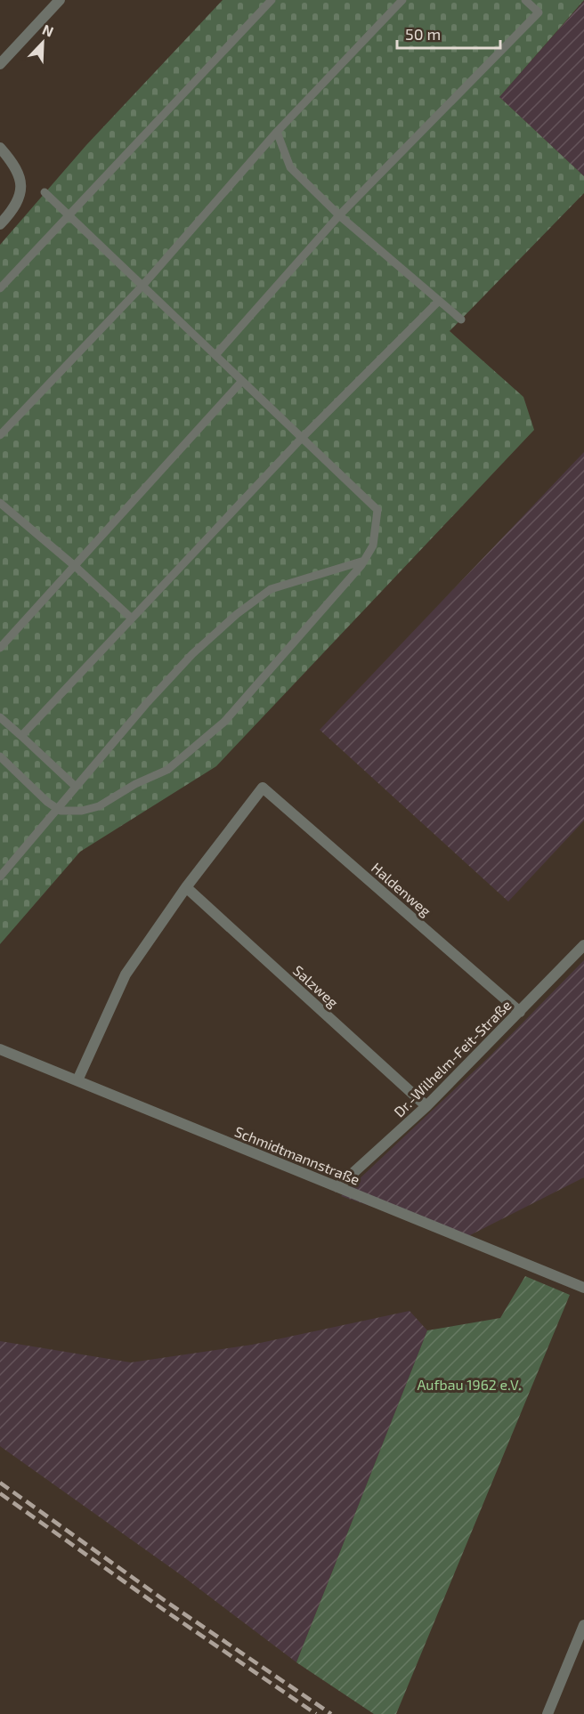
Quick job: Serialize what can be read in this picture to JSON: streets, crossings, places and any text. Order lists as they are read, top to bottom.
{
  "streets": {
    "street": [
      "Haldenweg",
      "Salzweg",
      "Dr.-Wilhelm-Feit-Straße",
      "Schmidtmannstraße"
    ]
  },
  "crossings": [
    ["Haldenweg", "Salzweg"],
    ["Haldenweg", "Dr.-Wilhelm-Feit-Straße"],
    ["Salzweg", "Dr.-Wilhelm-Feit-Straße"],
    ["Dr.-Wilhelm-Feit-Straße", "Schmidtmannstraße"]
  ],
  "parks": ["Aufbau 1962 e.V."],
  "scale_bar": "50 m",
  "north": "top right"
}
